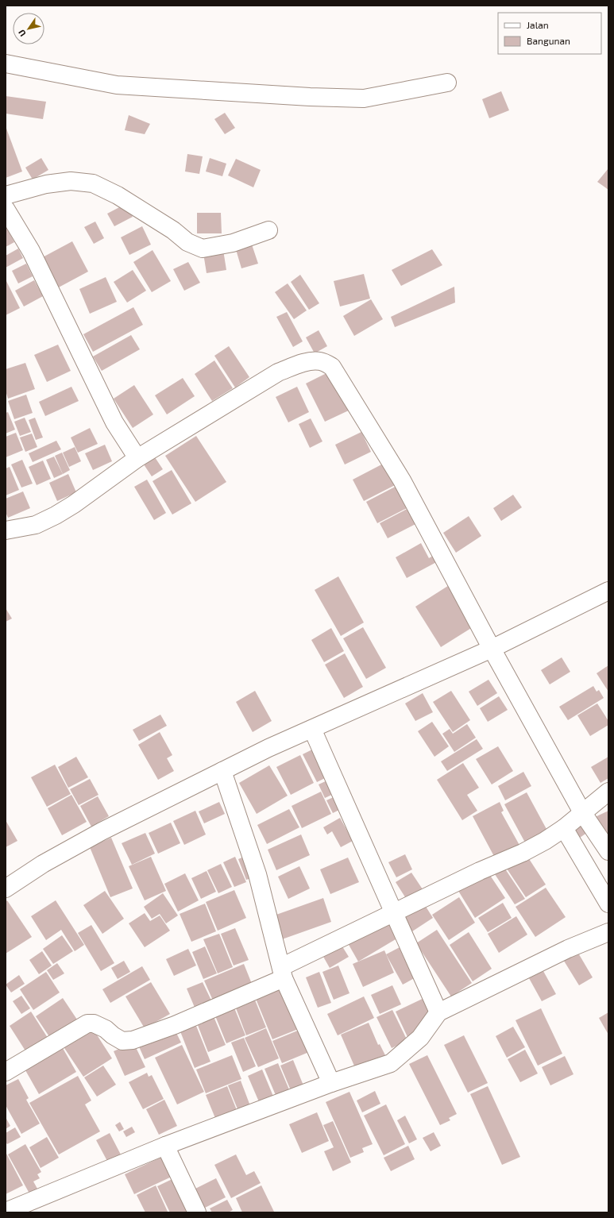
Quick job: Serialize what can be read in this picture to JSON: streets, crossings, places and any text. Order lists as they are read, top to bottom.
{
  "legend": ["Jalan", "Bangunan"],
  "north": "bottom left"
}
